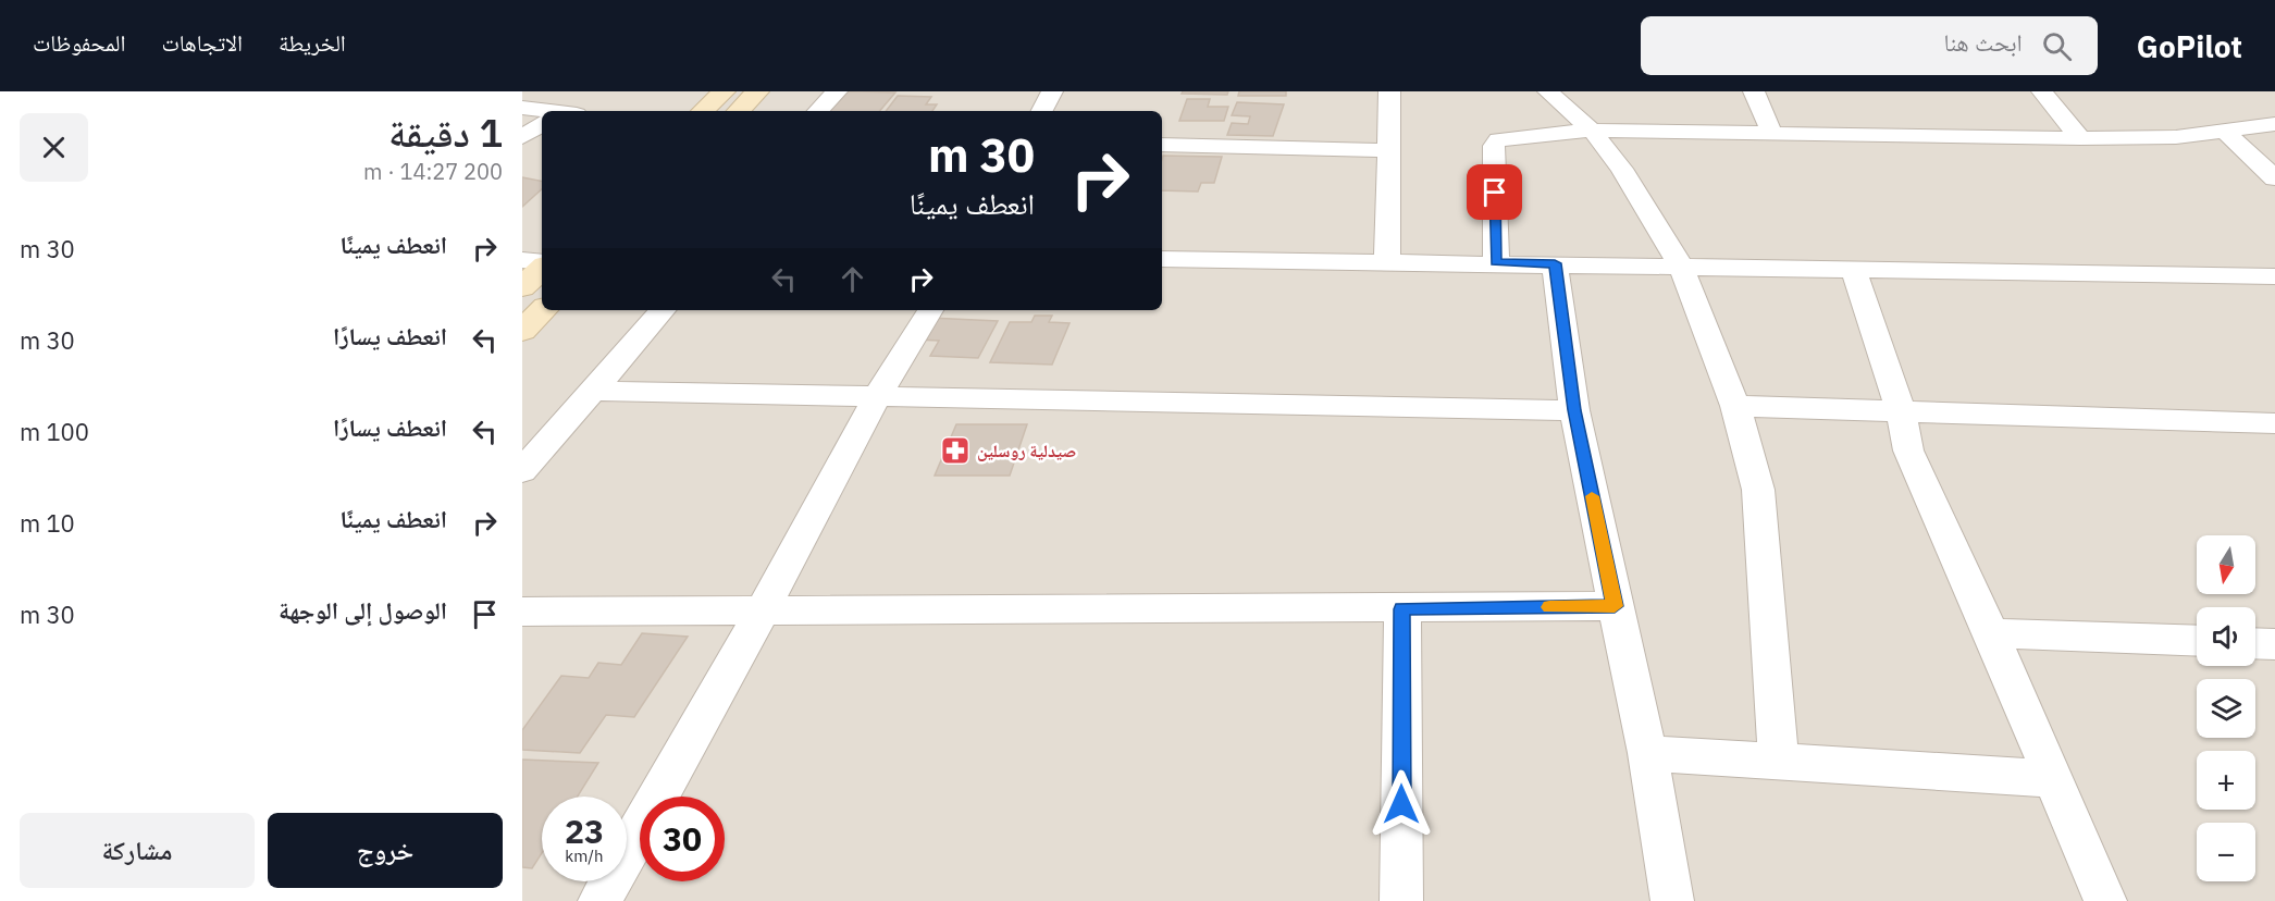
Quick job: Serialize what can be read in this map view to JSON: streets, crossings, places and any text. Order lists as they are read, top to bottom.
{
  "places": {
    "pharmacy": ["صيدلية روسلين"]
  },
  "north": "bottom",
  "page": {
    "header": "GoPilot",
    "search": "ابحث هنا",
    "nav": ["الخريطة", "الاتجاهات", "المحفوظات"],
    "heading": ["1 دقيقة", "200 m · 14:27"],
    "turn": ["30 m", "انعطف يمينًا"],
    "list": [
      {
        "name": "انعطف يمينًا",
        "value": "30 m"
      },
      {
        "name": "انعطف يسارًا",
        "value": "30 m"
      },
      {
        "name": "انعطف يسارًا",
        "value": "100 m"
      },
      {
        "name": "انعطف يمينًا",
        "value": "10 m"
      },
      {
        "name": "الوصول إلى الوجهة",
        "value": "30 m"
      }
    ],
    "map_buttons": ["+", "−"],
    "speed": "23 km/h",
    "limit": "30",
    "buttons": ["خروج", "مشاركة"]
  }
}
